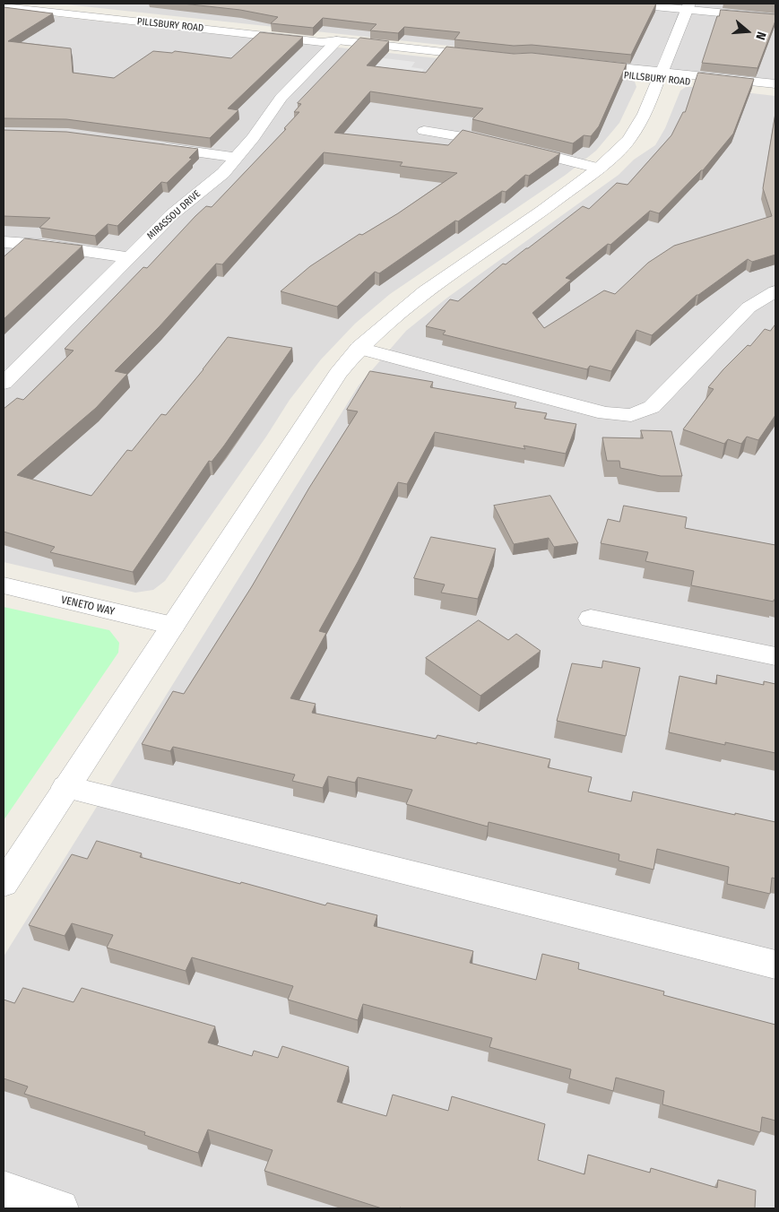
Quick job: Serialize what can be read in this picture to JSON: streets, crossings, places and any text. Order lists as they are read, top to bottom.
{
  "streets": {
    "street": ["PILLSBURY ROAD", "MIRASSOU DRIVE", "VENETO WAY"]
  },
  "crossings": [
    ["PILLSBURY ROAD", "MIRASSOU DRIVE"]
  ],
  "north": "right"
}
